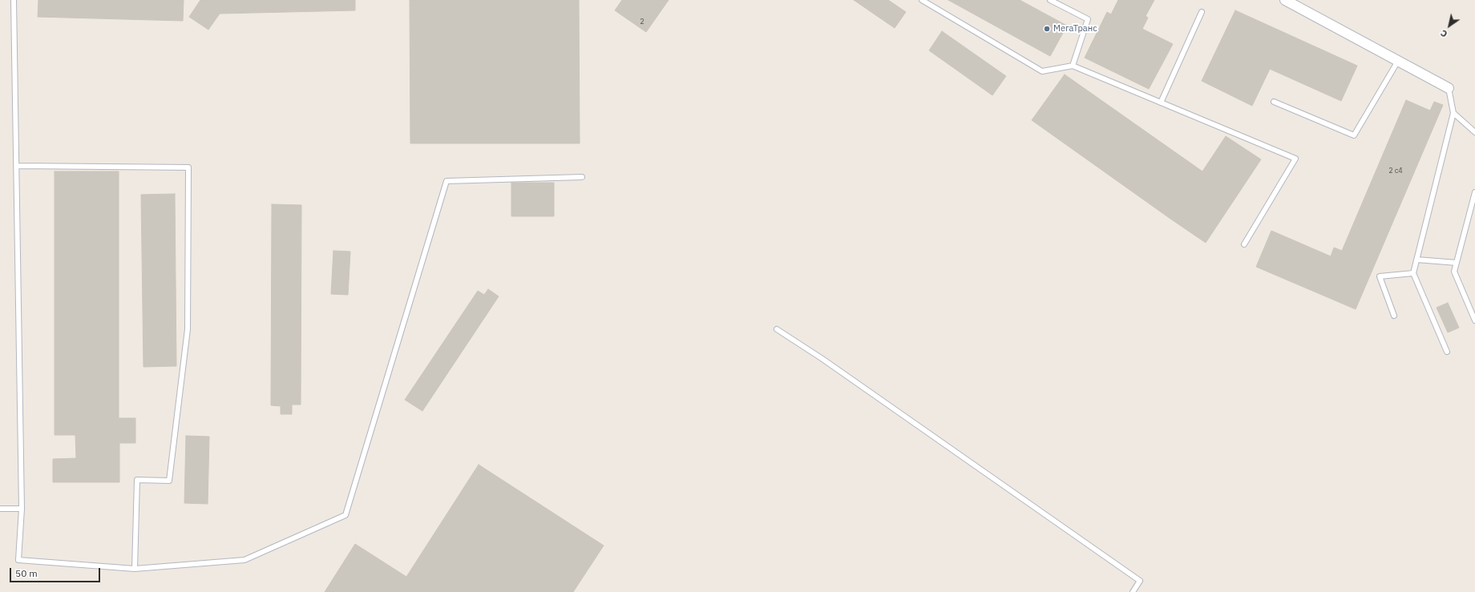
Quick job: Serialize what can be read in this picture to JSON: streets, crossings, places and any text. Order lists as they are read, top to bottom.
{
  "places": ["МегаТранс"],
  "house_numbers": ["2", "2 с4"],
  "scale_bar": "50 m",
  "north": "bottom left"
}
